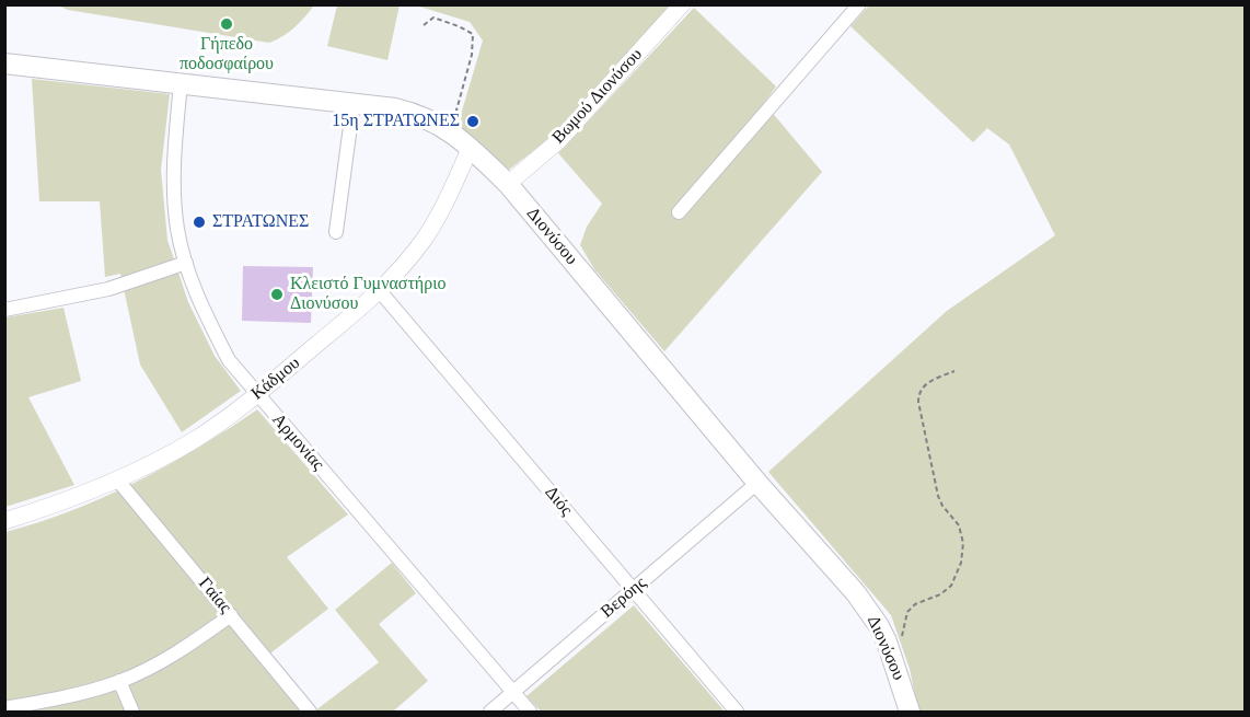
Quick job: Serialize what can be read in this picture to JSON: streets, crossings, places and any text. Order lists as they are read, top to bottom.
{
  "streets": {
    "main road": ["Διονύσου"],
    "street": [
      "Βωμού Διονύσου",
      "Κάδμου",
      "Αρμονίας",
      "Διός",
      "Γαίας",
      "Βερόης"
    ]
  },
  "crossings": [
    ["Βωμού Διονύσου", "Διονύσου"],
    ["Διονύσου", "Κάδμου"],
    ["Διονύσου", "Αρμονίας"],
    ["Διονύσου", "Βερόης"],
    ["Κάδμου", "Αρμονίας"],
    ["Κάδμου", "Διός"],
    ["Κάδμου", "Γαίας"],
    ["Αρμονίας", "Βερόης"],
    ["Διός", "Βερόης"]
  ],
  "places": [
    "Γήπεδο ποδοσφαίρου",
    "15η ΣΤΡΑΤΩΝΕΣ",
    "ΣΤΡΑΤΩΝΕΣ",
    "Κλειστό Γυμναστήριο Διονύσου"
  ]
}
